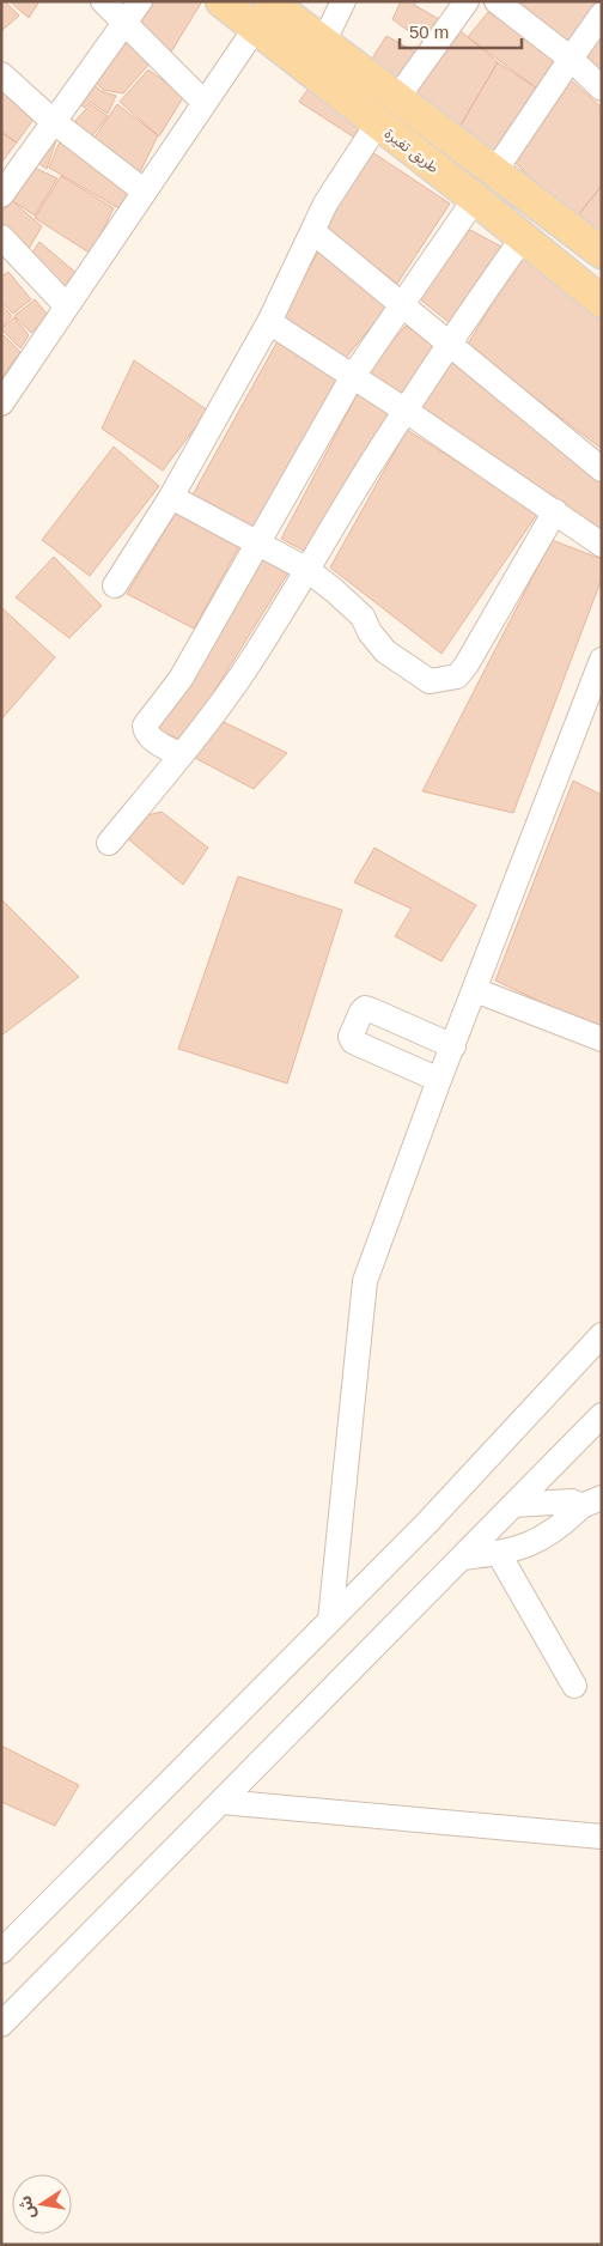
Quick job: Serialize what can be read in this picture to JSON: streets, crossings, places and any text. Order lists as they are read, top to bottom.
{
  "streets": {
    "main road": ["طريق تغيرة"]
  },
  "scale_bar": "50 m",
  "north": "left"
}
